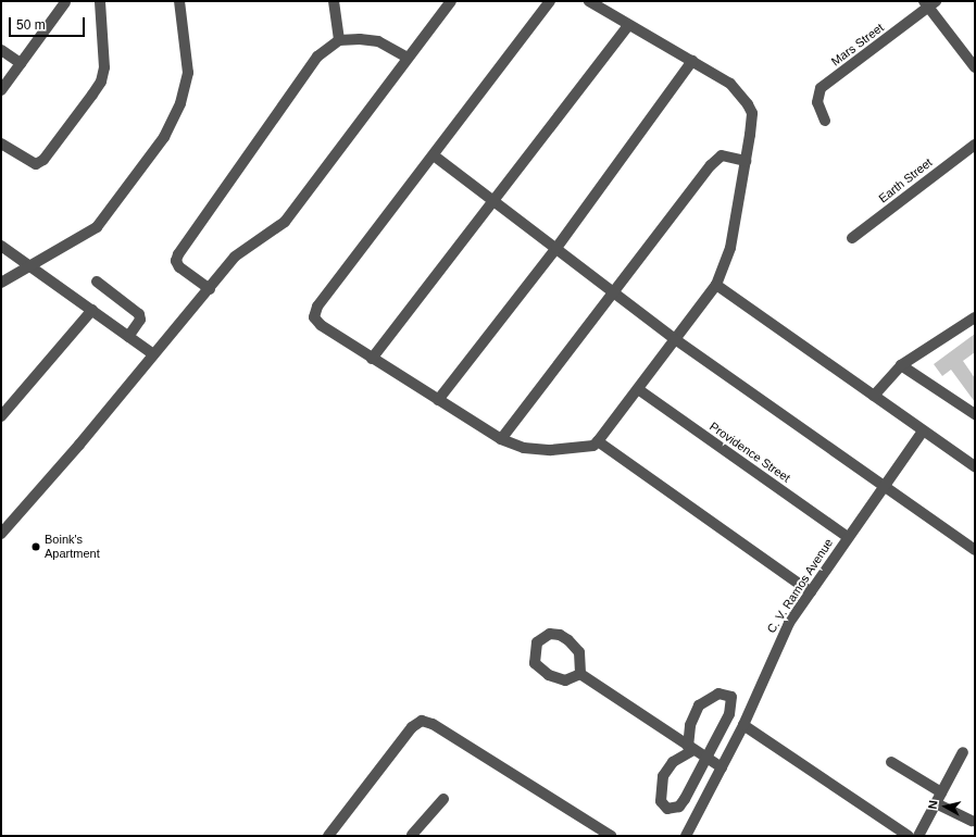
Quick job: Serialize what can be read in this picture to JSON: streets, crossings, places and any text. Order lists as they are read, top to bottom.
{
  "streets": {
    "street": [
      "Mars Street",
      "Earth Street",
      "Providence Street",
      "C. V. Ramos Avenue"
    ]
  },
  "crossings": [
    ["Providence Street", "C. V. Ramos Avenue"]
  ],
  "places": ["Boink's Apartment"],
  "scale_bar": "50 m",
  "north": "left"
}
